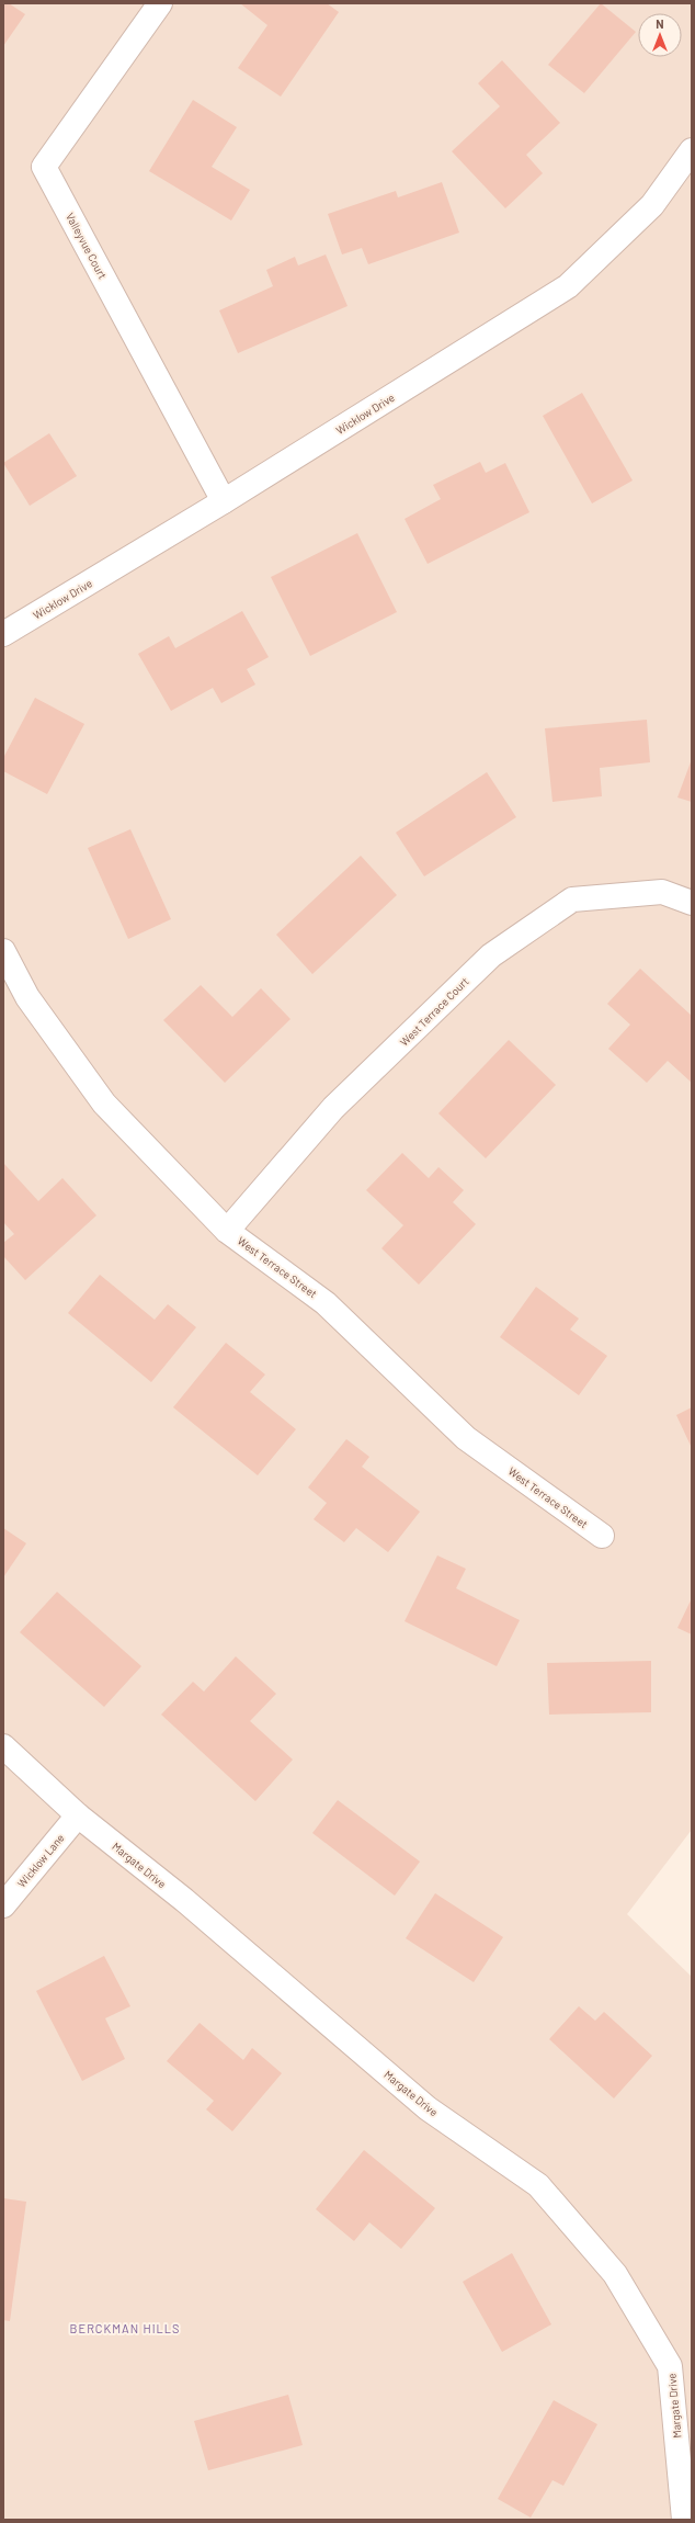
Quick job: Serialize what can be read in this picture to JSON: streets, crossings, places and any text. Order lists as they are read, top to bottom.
{
  "streets": {
    "street": [
      "Valleyvue Court",
      "Wicklow Drive",
      "West Terrace Court",
      "West Terrace Street",
      "Wicklow Lane",
      "Margate Drive"
    ]
  },
  "crossings": [
    ["Valleyvue Court", "Wicklow Drive"],
    ["West Terrace Court", "West Terrace Street"],
    ["Wicklow Lane", "Margate Drive"]
  ],
  "districts": ["BERCKMAN HILLS"],
  "north": "top"
}
